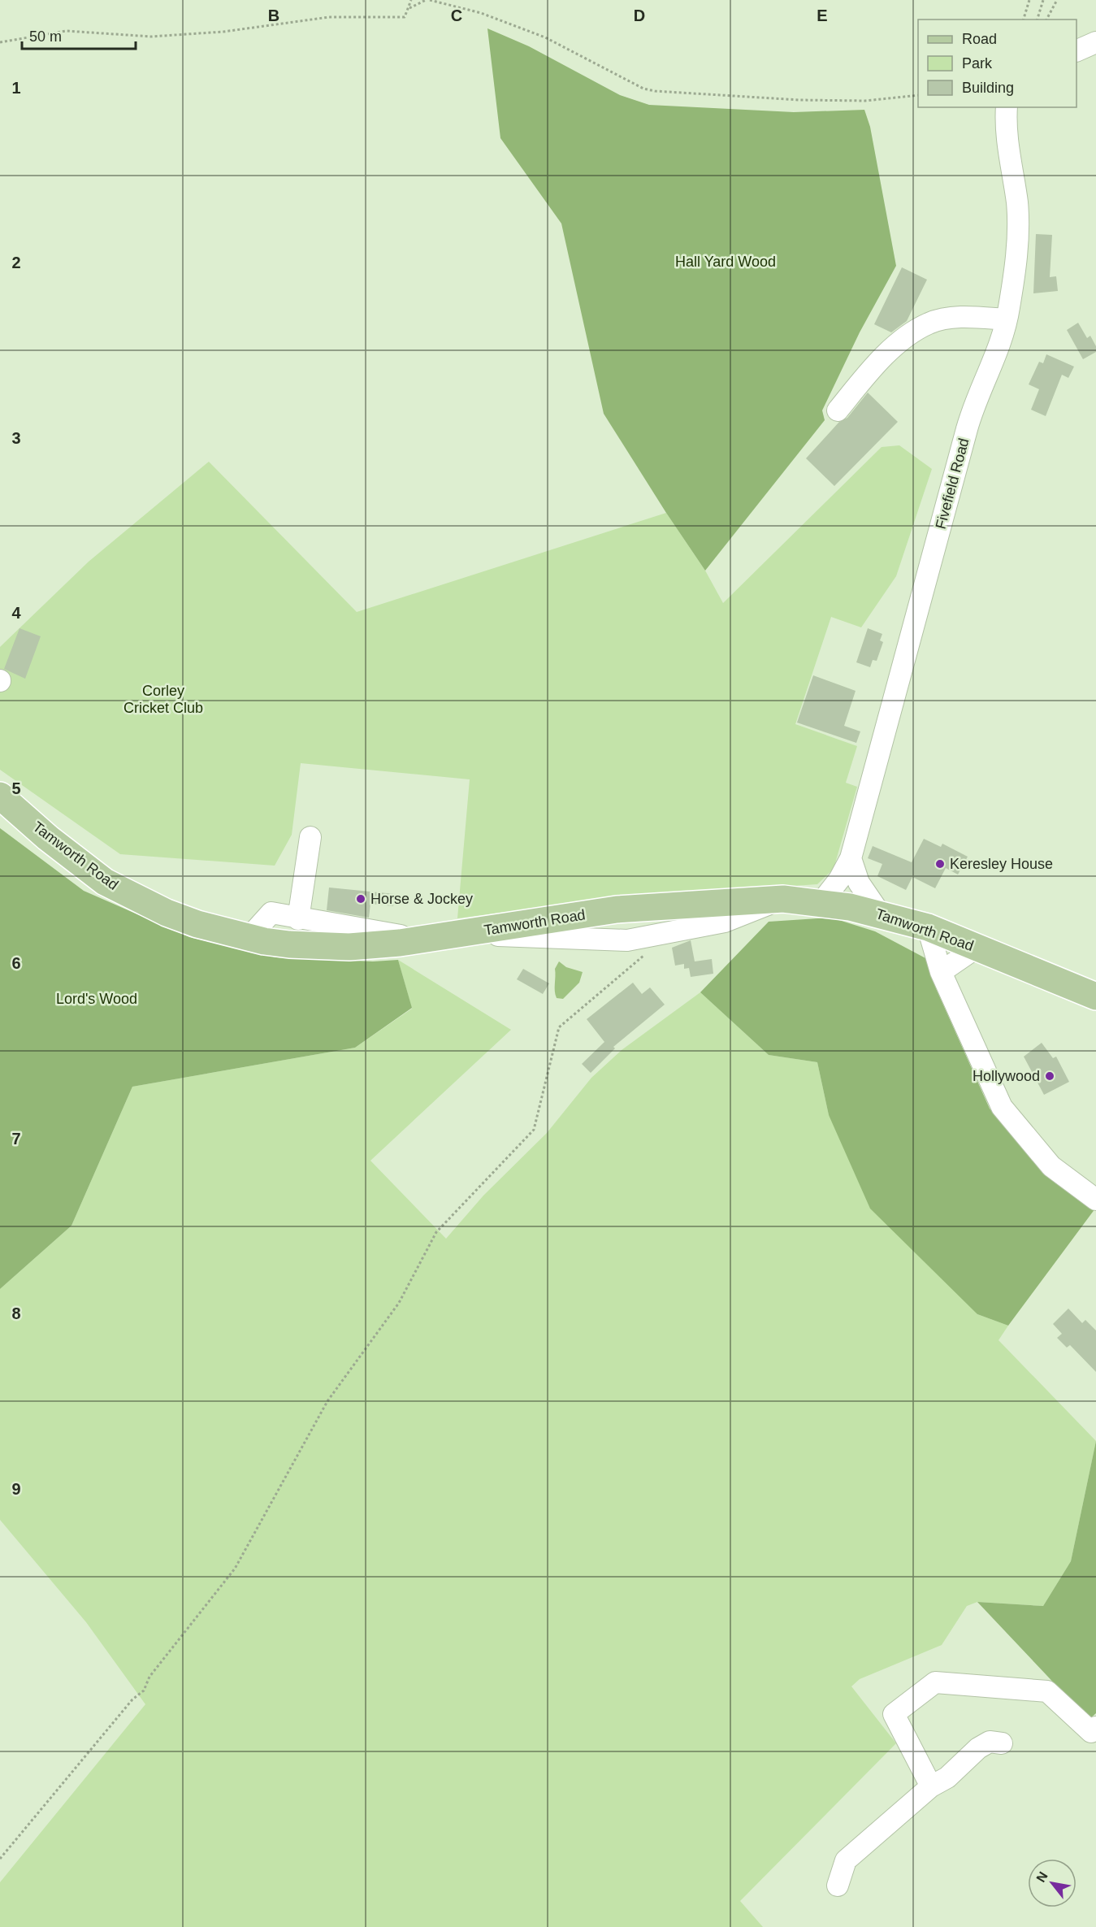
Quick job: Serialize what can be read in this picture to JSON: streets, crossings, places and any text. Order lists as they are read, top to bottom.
{
  "streets": {
    "main road": ["Tamworth Road"],
    "street": ["Fivefield Road"]
  },
  "crossings": [
    ["Fivefield Road", "Tamworth Road"]
  ],
  "parks": ["Hall Yard Wood", "Corley Cricket Club", "Lord's Wood"],
  "places": ["Keresley House", "Horse & Jockey", "Hollywood"],
  "legend": ["Road", "Park", "Building"],
  "scale_bar": "50 m",
  "north": "top left",
  "grid": {
    "columns": [
      "B",
      "C",
      "D",
      "E"
    ],
    "rows": [
      "1",
      "2",
      "3",
      "4",
      "5",
      "6",
      "7",
      "8",
      "9"
    ]
  }
}
